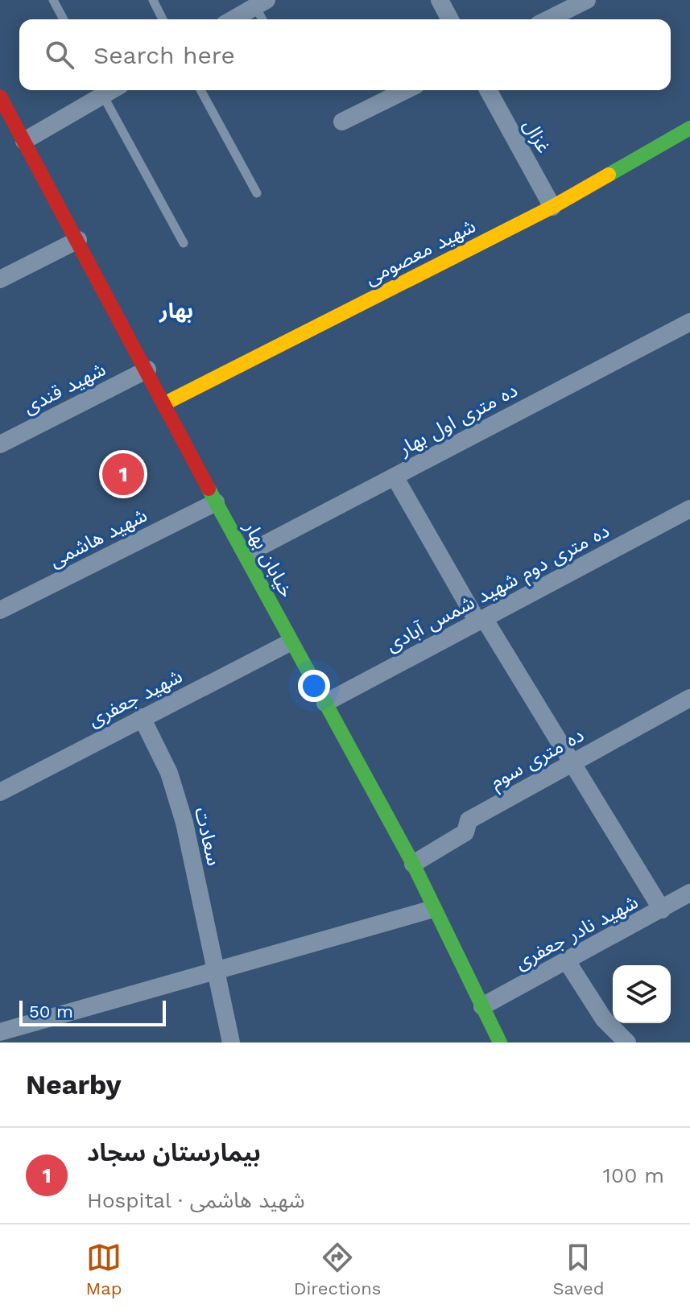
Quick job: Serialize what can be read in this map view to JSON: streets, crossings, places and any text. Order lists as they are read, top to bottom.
{
  "streets": {
    "main road": ["شهید معصومی", "خیابان بهار"],
    "street": [
      "غزال",
      "شهید قندی",
      "ده متری اول بهار",
      "شهید هاشمی",
      "ده متری دوم شهید شمس آبادی",
      "شهید جعفری",
      "ده متری سوم",
      "سعادت",
      "شهید نادر جعفری"
    ]
  },
  "crossings": [
    ["غزال", "شهید معصومی"],
    ["شهید معصومی", "خیابان بهار"],
    ["شهید قندی", "خیابان بهار"],
    ["ده متری اول بهار", "خیابان بهار"],
    ["شهید هاشمی", "خیابان بهار"],
    ["خیابان بهار", "ده متری دوم شهید شمس آبادی"],
    ["خیابان بهار", "شهید جعفری"],
    ["خیابان بهار", "ده متری سوم"],
    ["خیابان بهار", "شهید نادر جعفری"],
    ["شهید جعفری", "سعادت"]
  ],
  "districts": ["بهار"],
  "scale_bar": "50 m",
  "page": {
    "search": "Search here",
    "pins": "1",
    "scale": "50 m",
    "heading": "Nearby",
    "list": [
      {
        "mark": "1",
        "name": "بیمارستان سجاد",
        "note": "Hospital · شهید هاشمی",
        "value": "100 m"
      }
    ],
    "nav": ["Map", "Directions", "Saved"]
  }
}
